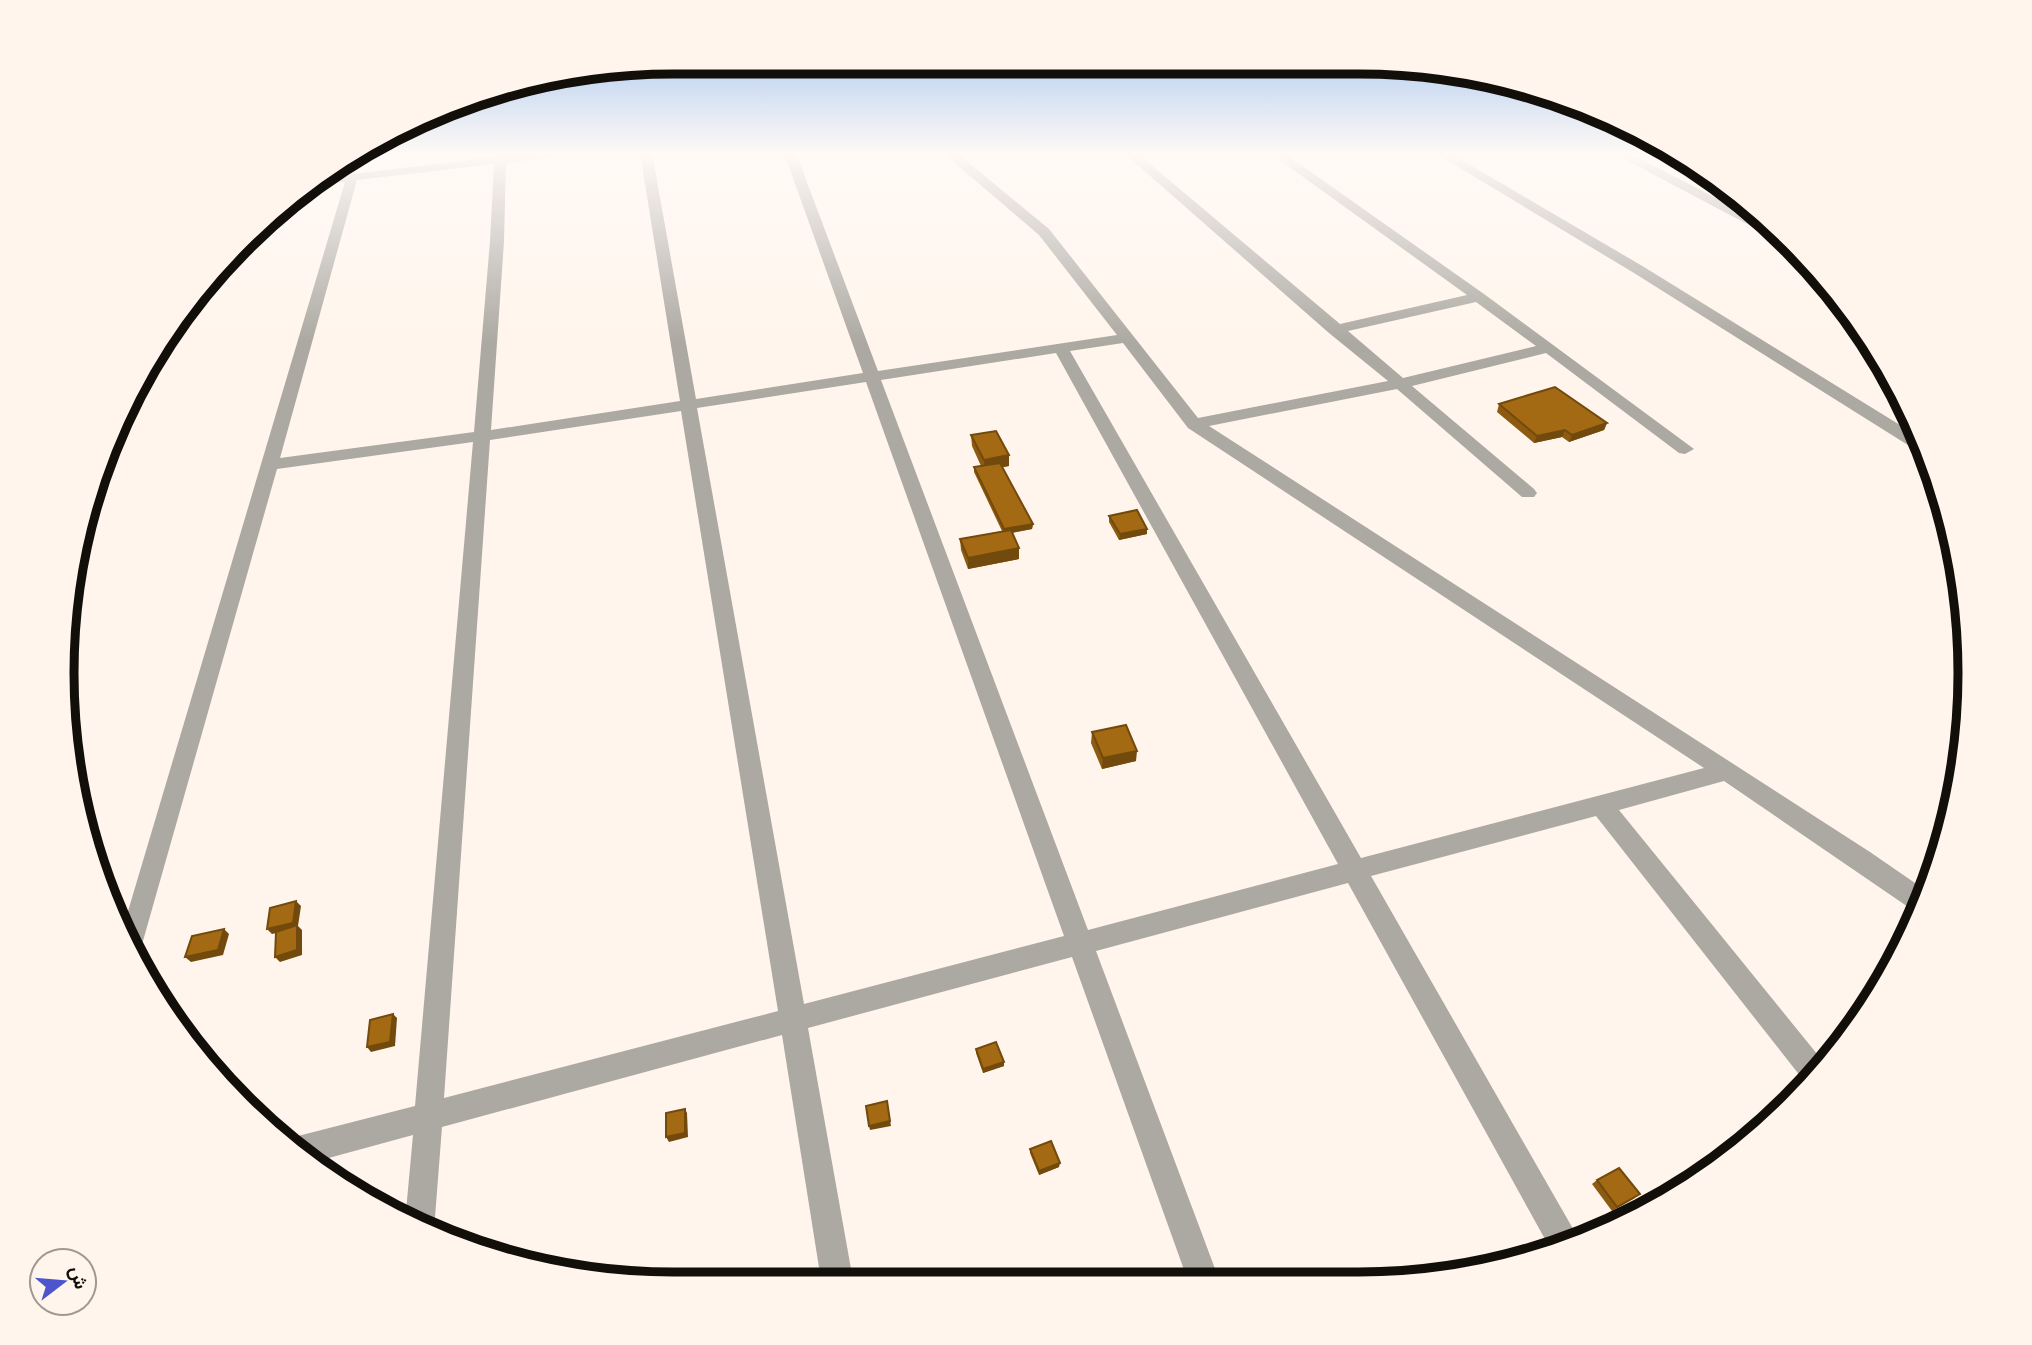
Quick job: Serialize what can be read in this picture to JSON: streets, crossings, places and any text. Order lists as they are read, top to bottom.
{
  "north": "right"
}
